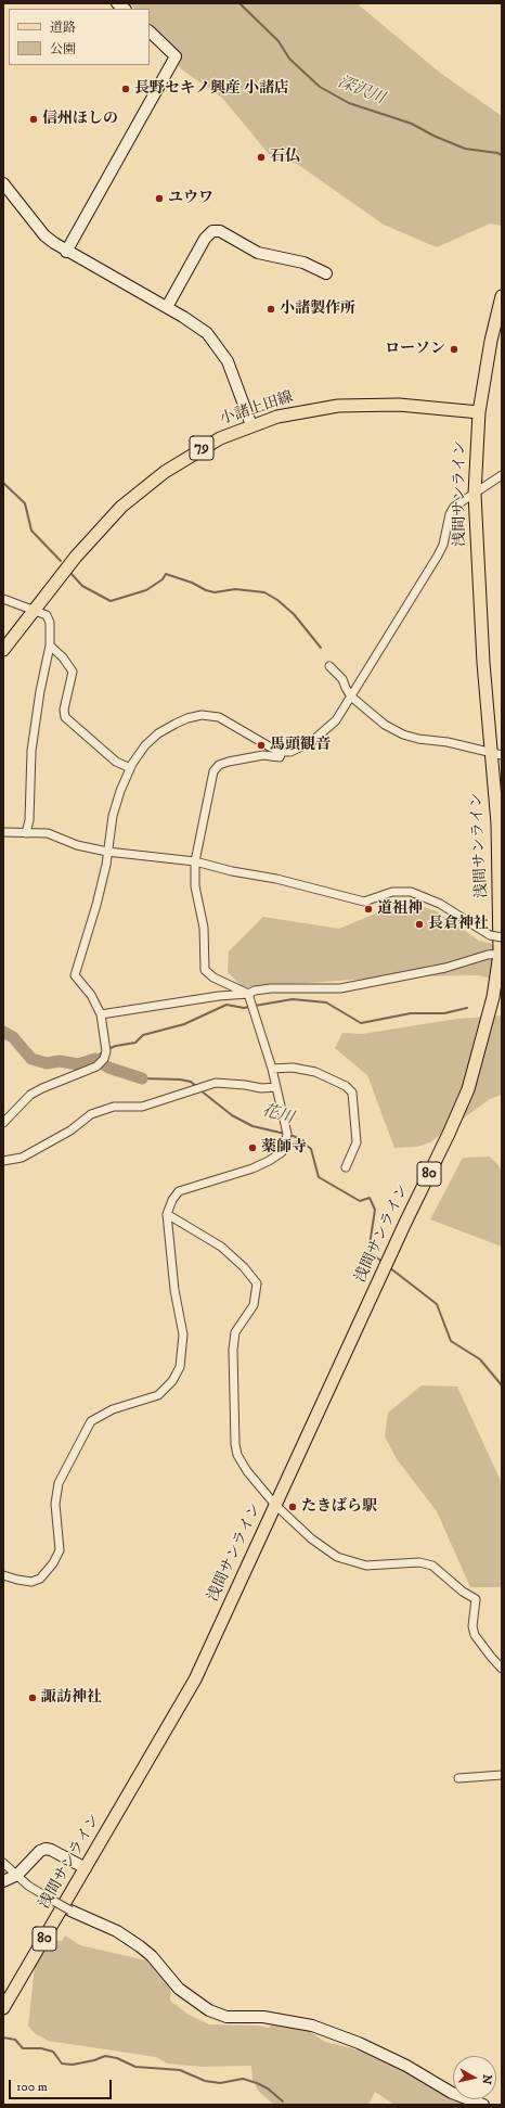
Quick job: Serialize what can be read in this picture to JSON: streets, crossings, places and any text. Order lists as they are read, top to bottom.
{
  "streets": {
    "main road": [
      "小諸上田線",
      "79",
      "浅間サンライン",
      "80"
    ]
  },
  "crossings": [
    ["小諸上田線", "浅間サンライン"]
  ],
  "water": ["深沢川", "花川"],
  "places": [
    "長野セキノ興産 小諸店",
    "信州ほしの",
    "石仏",
    "ユウワ",
    "小諸製作所",
    "ローソン",
    "馬頭観音",
    "道祖神",
    "長倉神社",
    "薬師寺",
    "たきばら駅",
    "諏訪神社"
  ],
  "legend": ["道路", "公園"],
  "scale_bar": "100 m",
  "north": "right"
}
